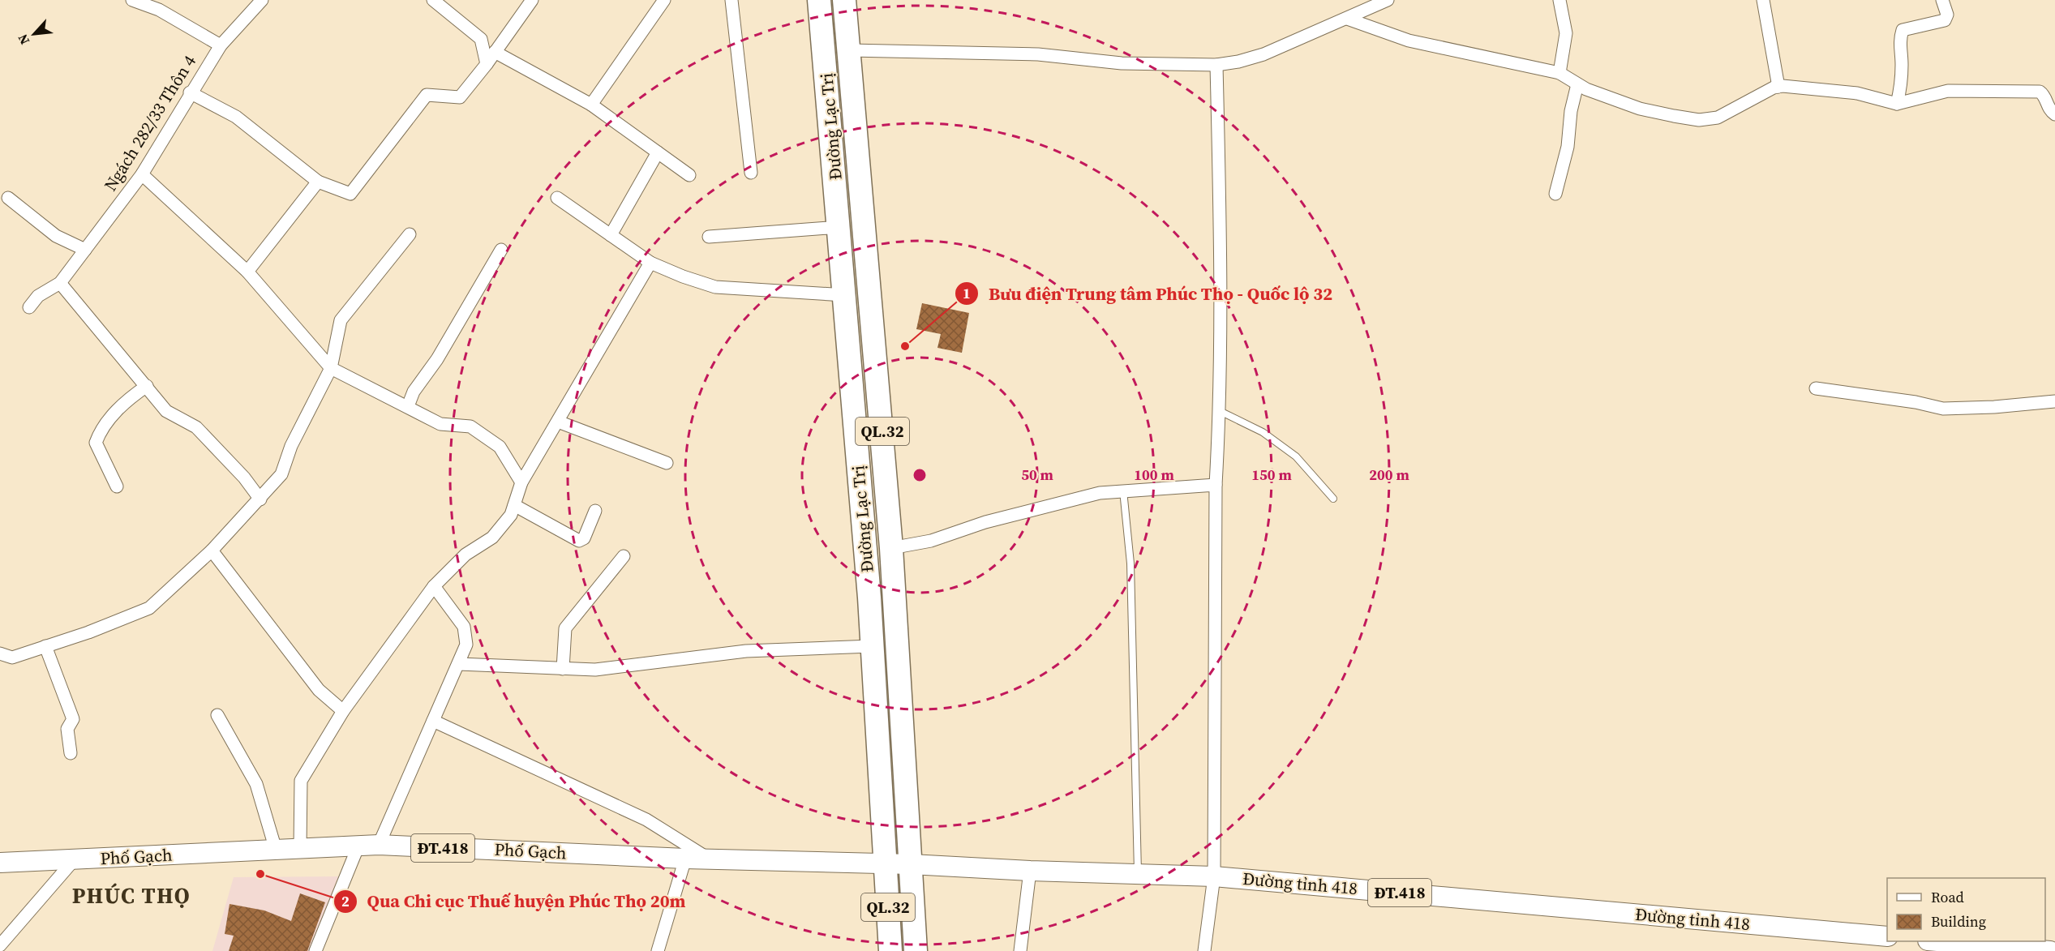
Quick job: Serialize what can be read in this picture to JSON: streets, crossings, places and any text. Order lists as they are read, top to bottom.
{
  "streets": {
    "highway": ["Đường Lạc Trị", "QL.32"],
    "main road": ["ĐT.418", "Phố Gạch", "Đường tỉnh 418"],
    "street": ["Ngách 282/33 Thôn 4"]
  },
  "crossings": [
    ["Đường Lạc Trị", "Phố Gạch"],
    ["Đường Lạc Trị", "Đường tỉnh 418"],
    ["Phố Gạch", "Đường tỉnh 418"]
  ],
  "districts": ["PHÚC THỌ"],
  "places": ["Bưu điện Trung tâm Phúc Thọ - Quốc lộ 32", "Qua Chi cục Thuế huyện Phúc Thọ 20m"],
  "legend": ["Road", "Building"],
  "north": "bottom left",
  "rings": [
    "50 m",
    "100 m",
    "150 m",
    "200 m"
  ]
}
